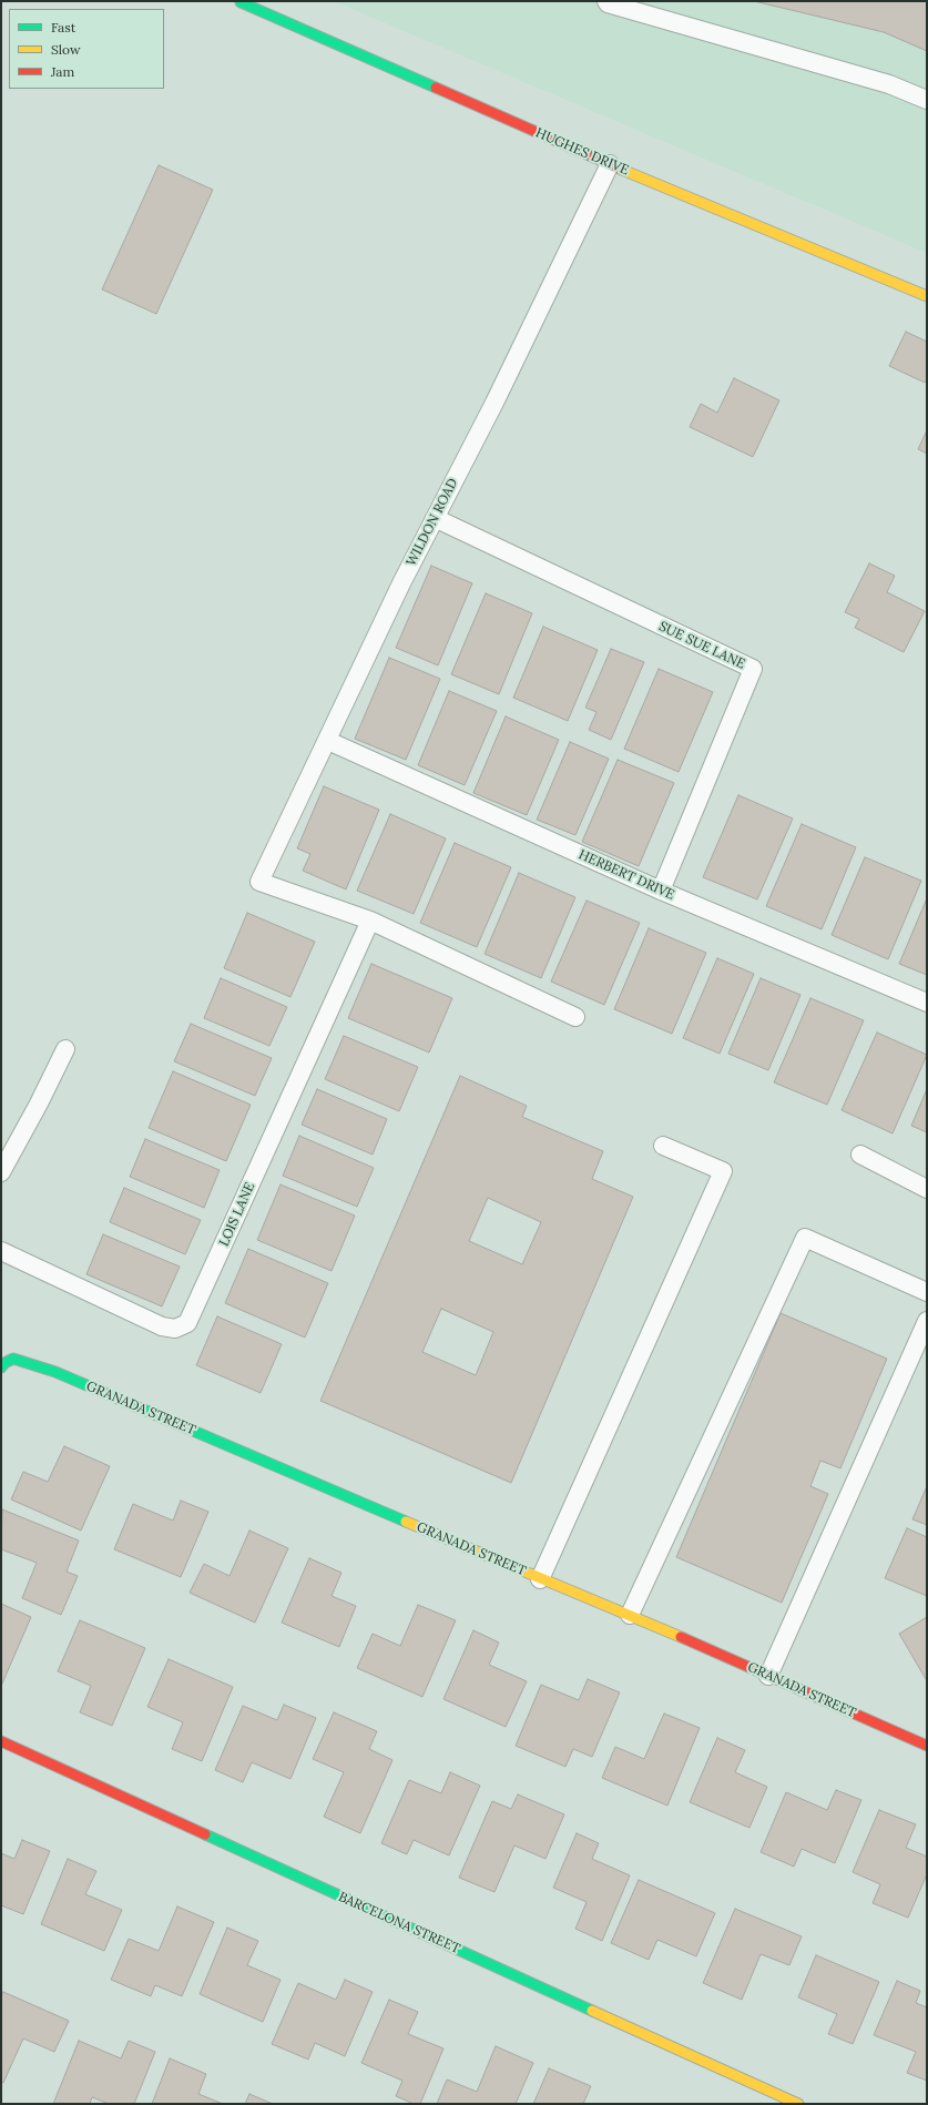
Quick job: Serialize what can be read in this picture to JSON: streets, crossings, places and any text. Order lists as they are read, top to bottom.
{
  "streets": {
    "street": ["HUGHES DRIVE", "GRANADA STREET", "BARCELONA STREET"],
    "lane": [
      "WILDON ROAD",
      "SUE SUE LANE",
      "HERBERT DRIVE",
      "LOIS LANE"
    ]
  },
  "crossings": [
    ["HUGHES DRIVE", "WILDON ROAD"],
    ["WILDON ROAD", "SUE SUE LANE"],
    ["WILDON ROAD", "HERBERT DRIVE"],
    ["WILDON ROAD", "LOIS LANE"],
    ["SUE SUE LANE", "HERBERT DRIVE"]
  ],
  "legend": ["Fast", "Slow", "Jam"]
}
